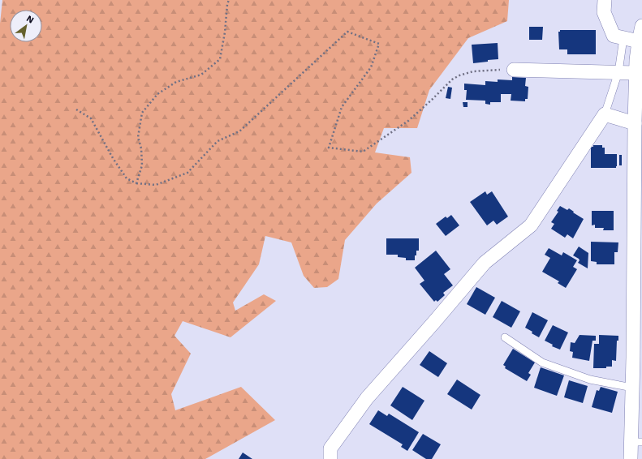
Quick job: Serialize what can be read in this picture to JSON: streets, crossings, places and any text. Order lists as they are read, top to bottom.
{
  "north": "top right"
}
